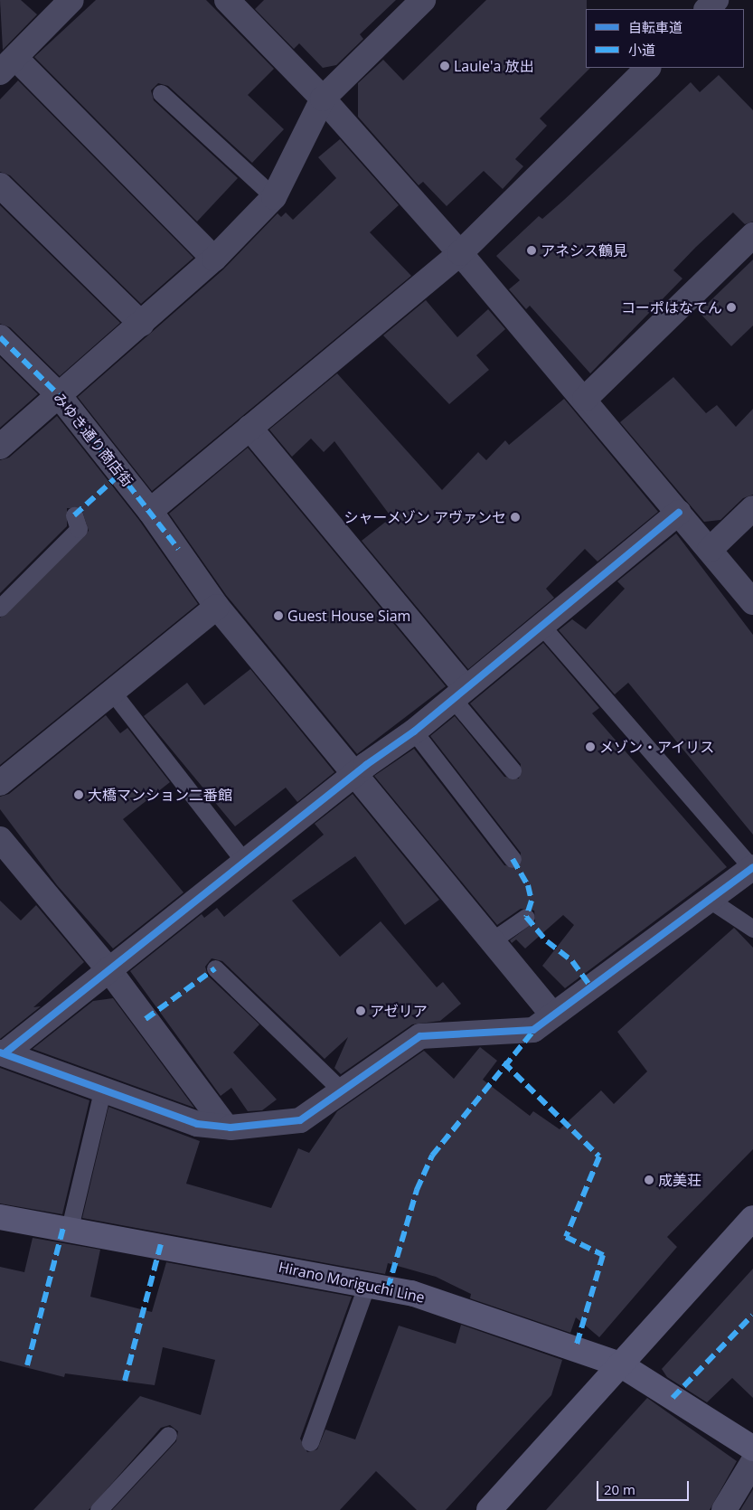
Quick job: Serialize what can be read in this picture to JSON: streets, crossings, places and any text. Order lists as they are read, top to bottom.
{
  "streets": {
    "main road": ["Hirano Moriguchi Line"],
    "street": ["みゆき通り商店街"]
  },
  "places": [
    "Laule'a 放出",
    "アネシス鶴見",
    "コーポはなてん",
    "シャーメゾン アヴァンセ",
    "Guest House Siam",
    "メゾン・アイリス",
    "大橋マンション二番館",
    "アゼリア",
    "成美荘"
  ],
  "legend": ["自転車道", "小道"],
  "scale_bar": "20 m"
}
